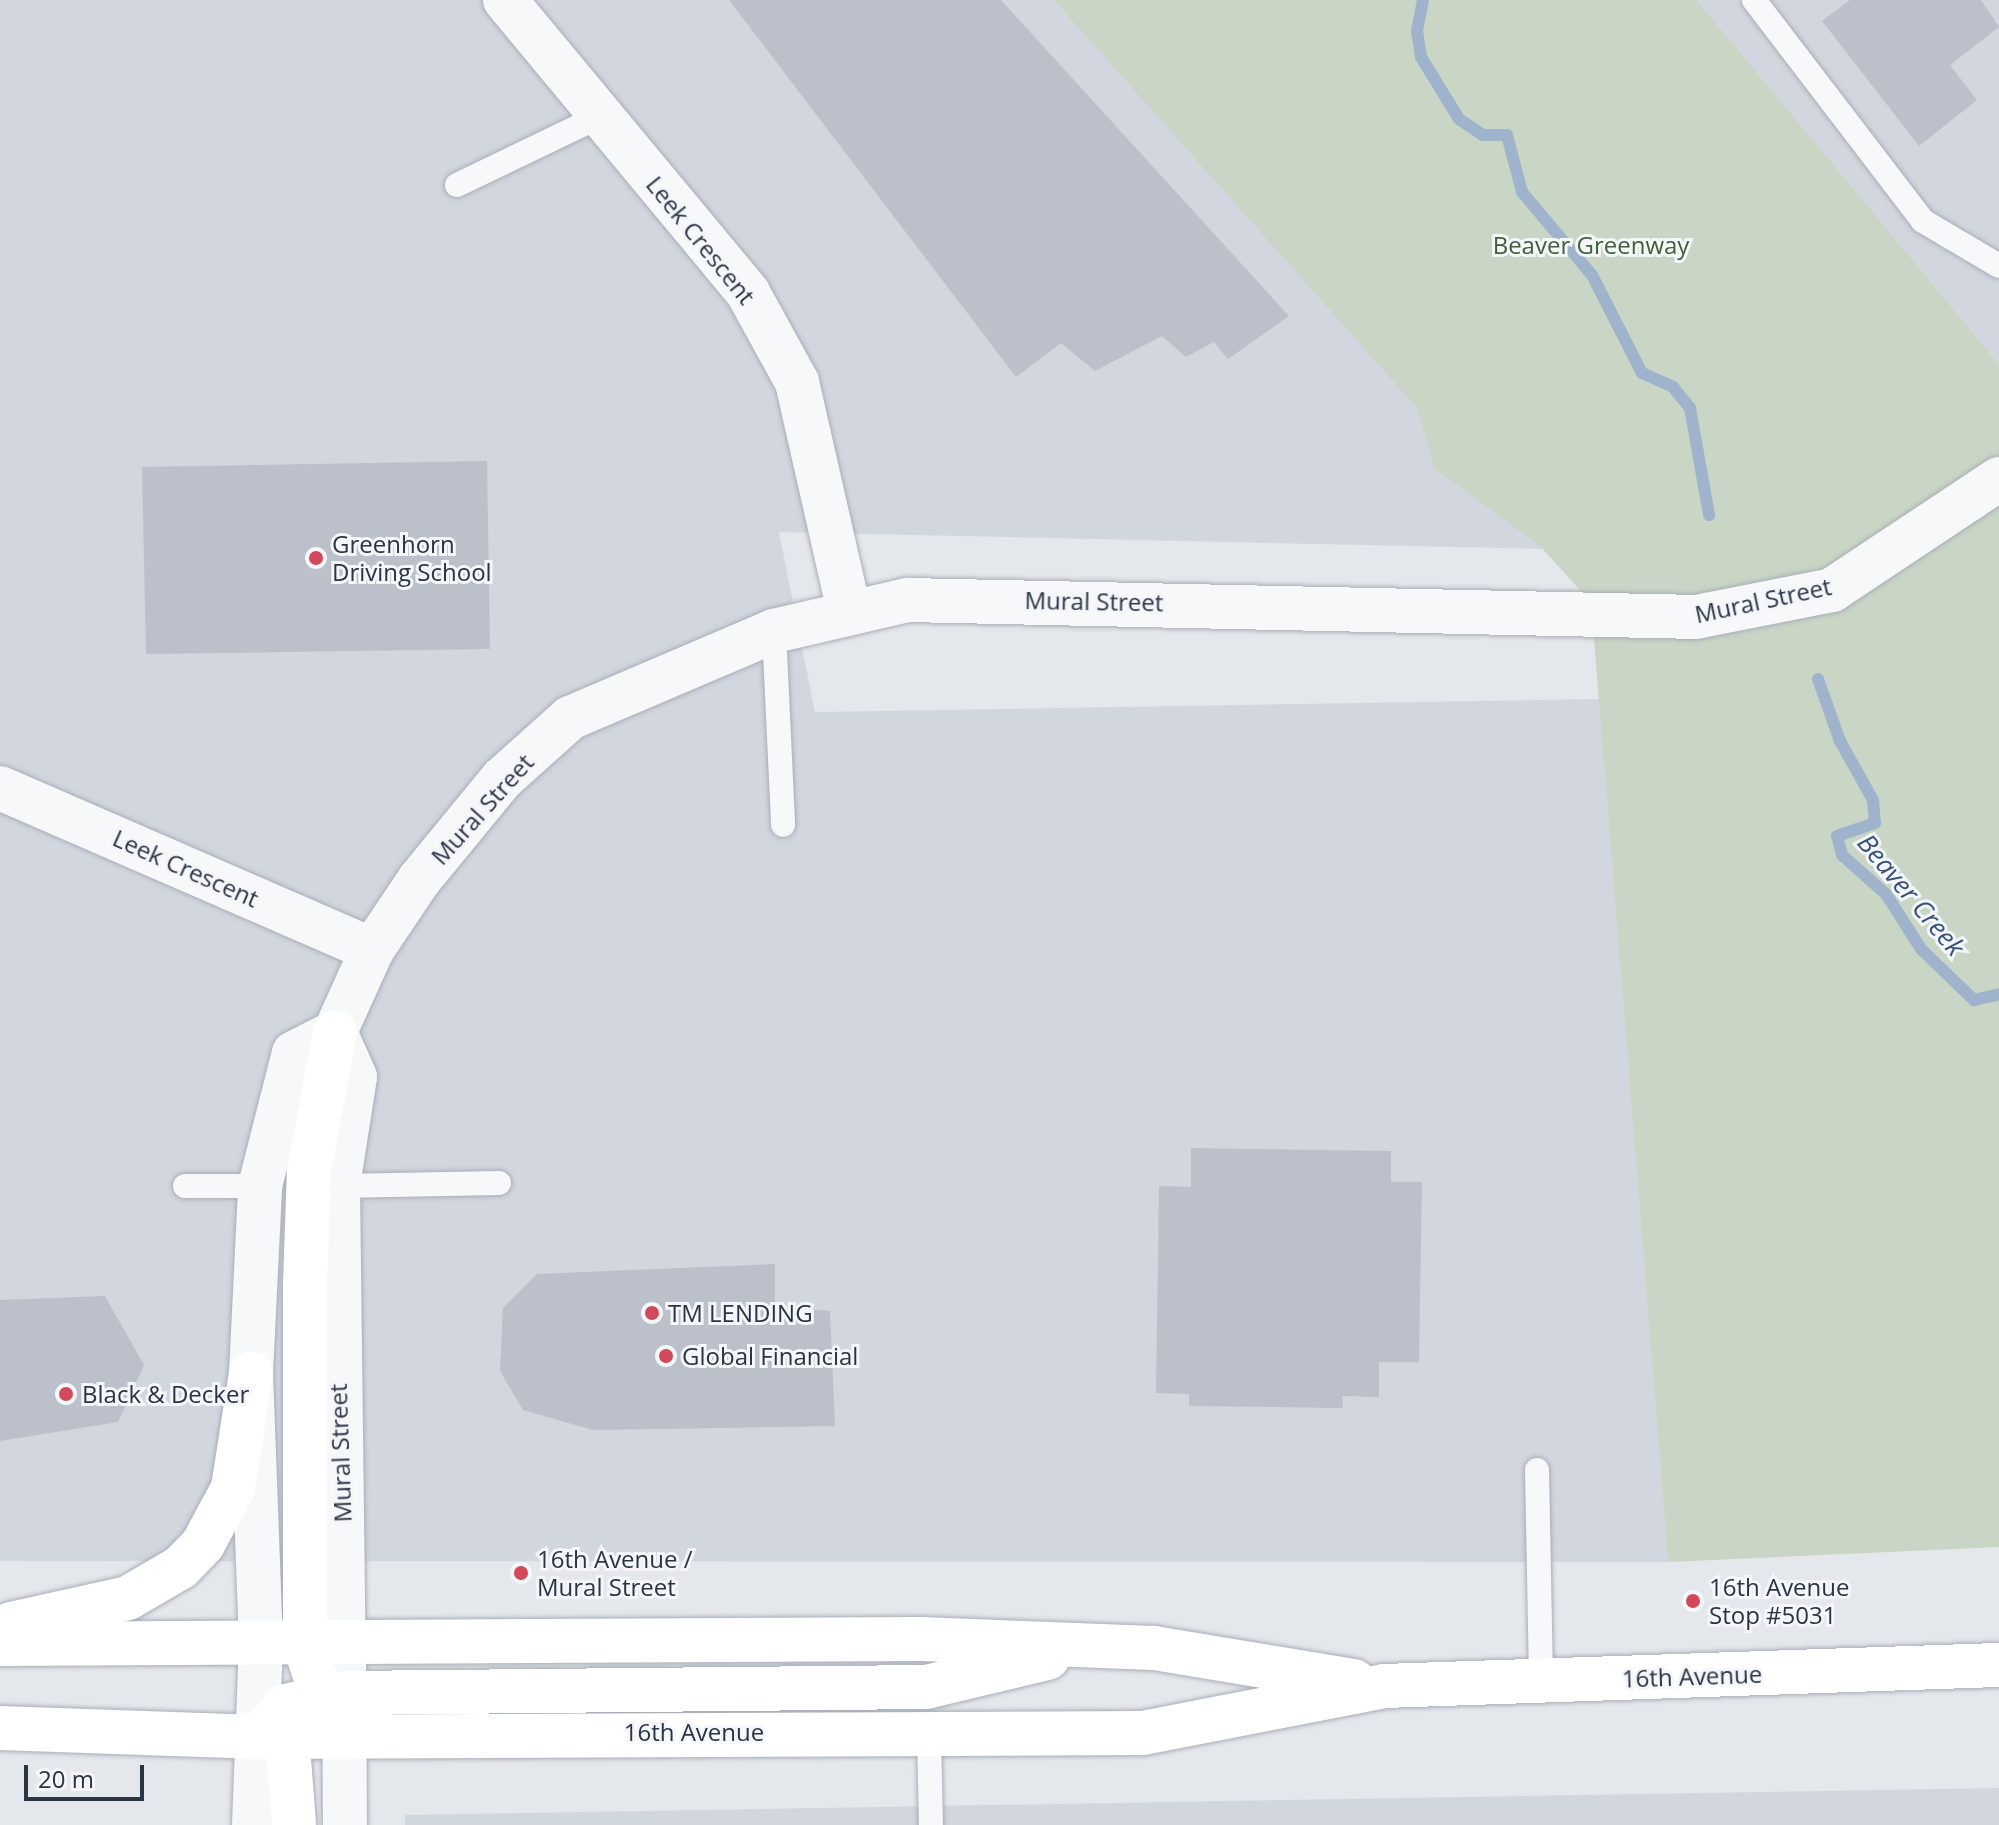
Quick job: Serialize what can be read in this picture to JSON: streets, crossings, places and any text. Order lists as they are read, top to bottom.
{
  "streets": {
    "main road": ["16th Avenue"],
    "street": ["Leek Crescent", "Mural Street"]
  },
  "crossings": [
    ["Leek Crescent", "Mural Street"],
    ["Mural Street", "16th Avenue"]
  ],
  "water": ["Beaver Creek"],
  "parks": ["Beaver Greenway"],
  "places": [
    "Greenhorn Driving School",
    "TM LENDING",
    "Global Financial",
    "Black & Decker",
    "16th Avenue / Mural Street",
    "16th Avenue Stop #5031"
  ],
  "scale_bar": "20 m"
}
